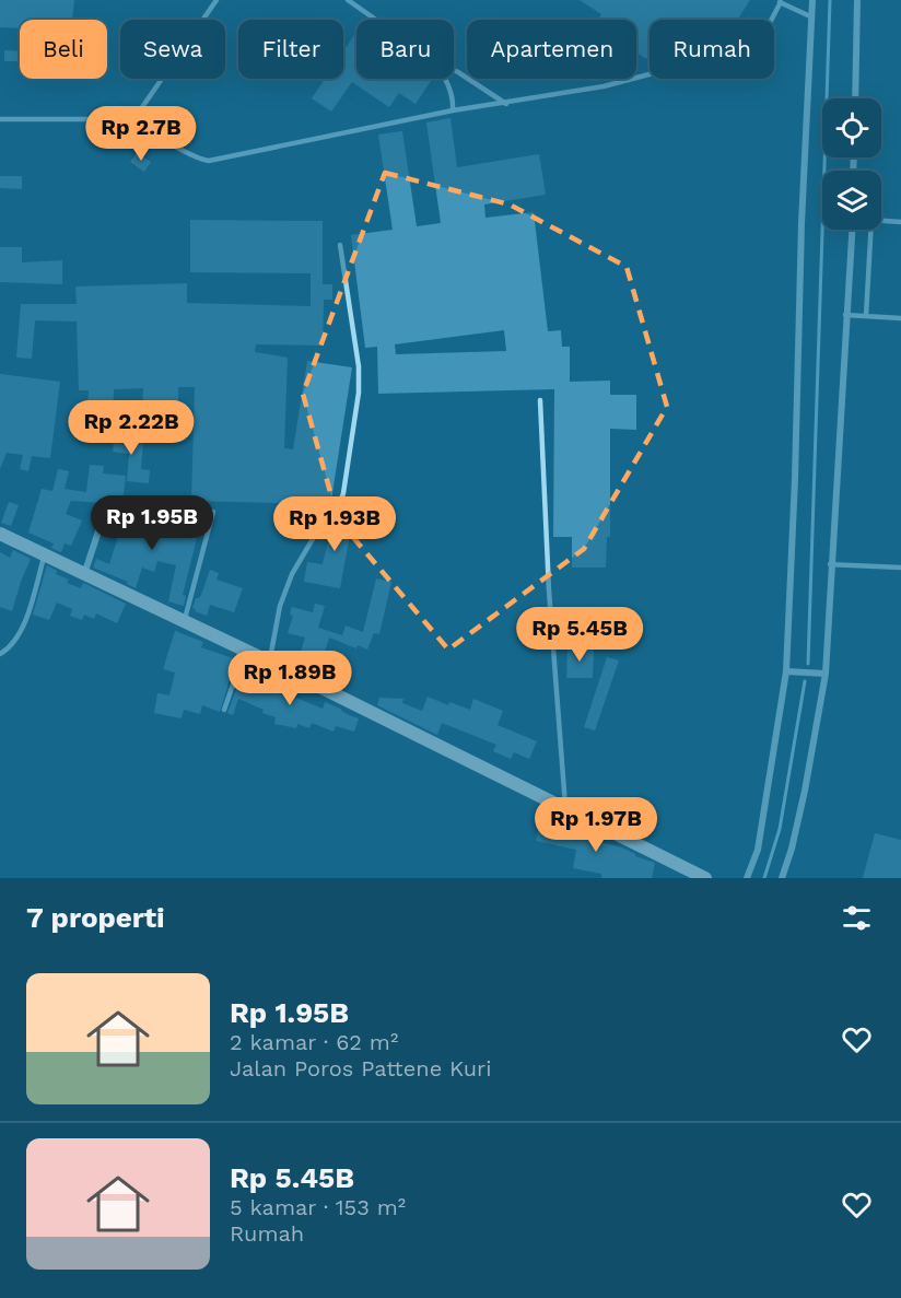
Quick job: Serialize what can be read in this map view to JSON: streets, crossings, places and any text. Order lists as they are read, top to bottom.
{
  "page": {
    "chip": [
      "Beli",
      "Sewa",
      "Filter",
      "Baru",
      "Apartemen",
      "Rumah"
    ],
    "price": [
      "Rp 2.7B",
      "Rp 2.22B",
      "Rp 1.95B",
      "Rp 1.93B",
      "Rp 5.45B",
      "Rp 1.89B",
      "Rp 1.97B"
    ],
    "heading": "7 properti",
    "list": [
      {
        "name": "Rp 1.95B",
        "note": "2 kamar · 62 m² · Jalan Poros Pattene Kuri"
      },
      {
        "name": "Rp 5.45B",
        "note": "5 kamar · 153 m² · Rumah"
      }
    ]
  }
}
